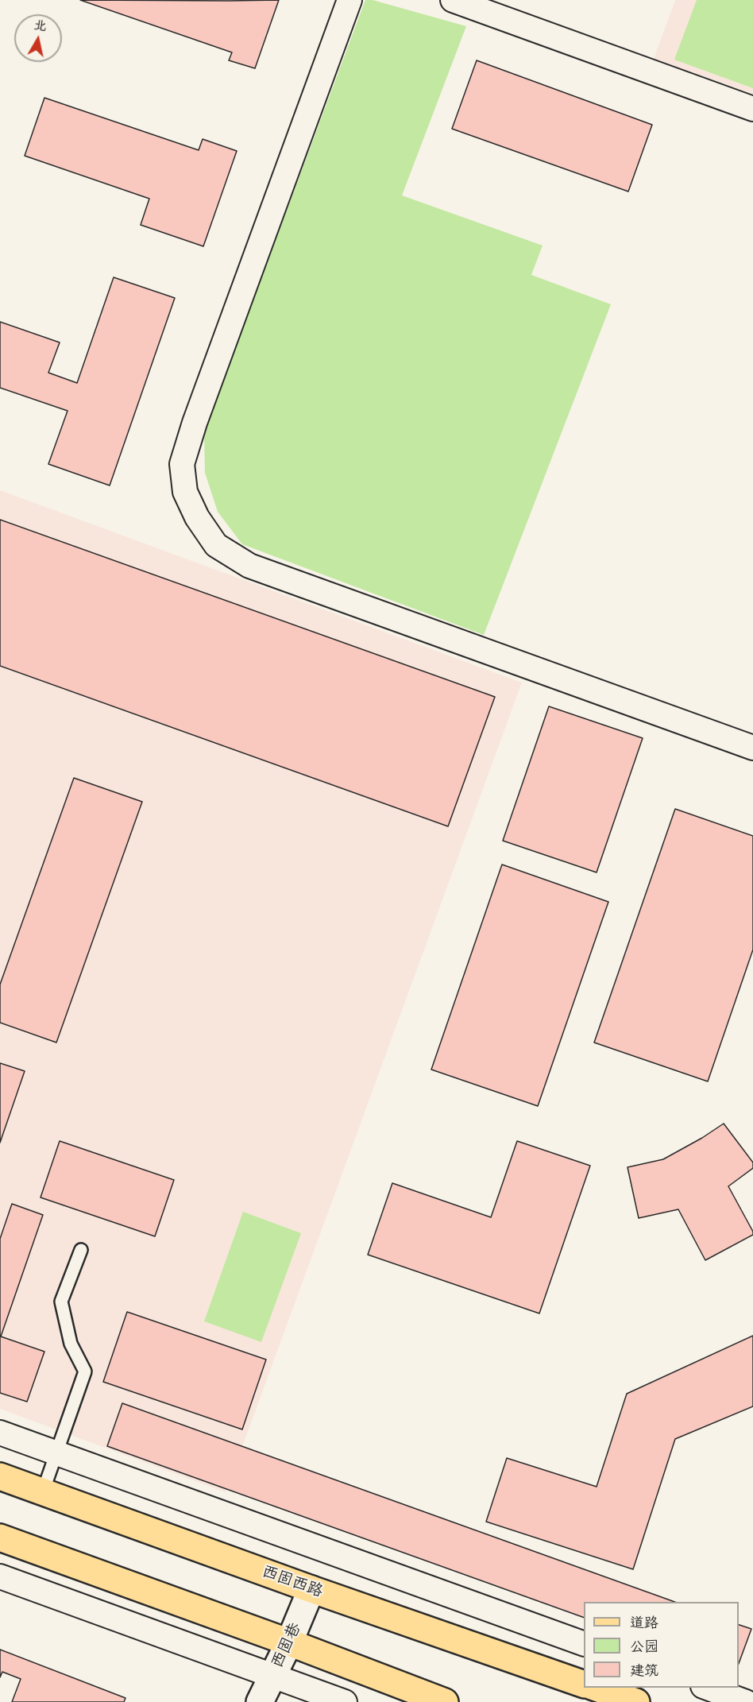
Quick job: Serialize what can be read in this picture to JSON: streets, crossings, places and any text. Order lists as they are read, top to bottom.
{
  "streets": {
    "main road": ["西固西路"],
    "street": ["西固巷"]
  },
  "crossings": [
    ["西固西路", "西固巷"]
  ],
  "legend": ["道路", "公园", "建筑"],
  "north": "top"
}
